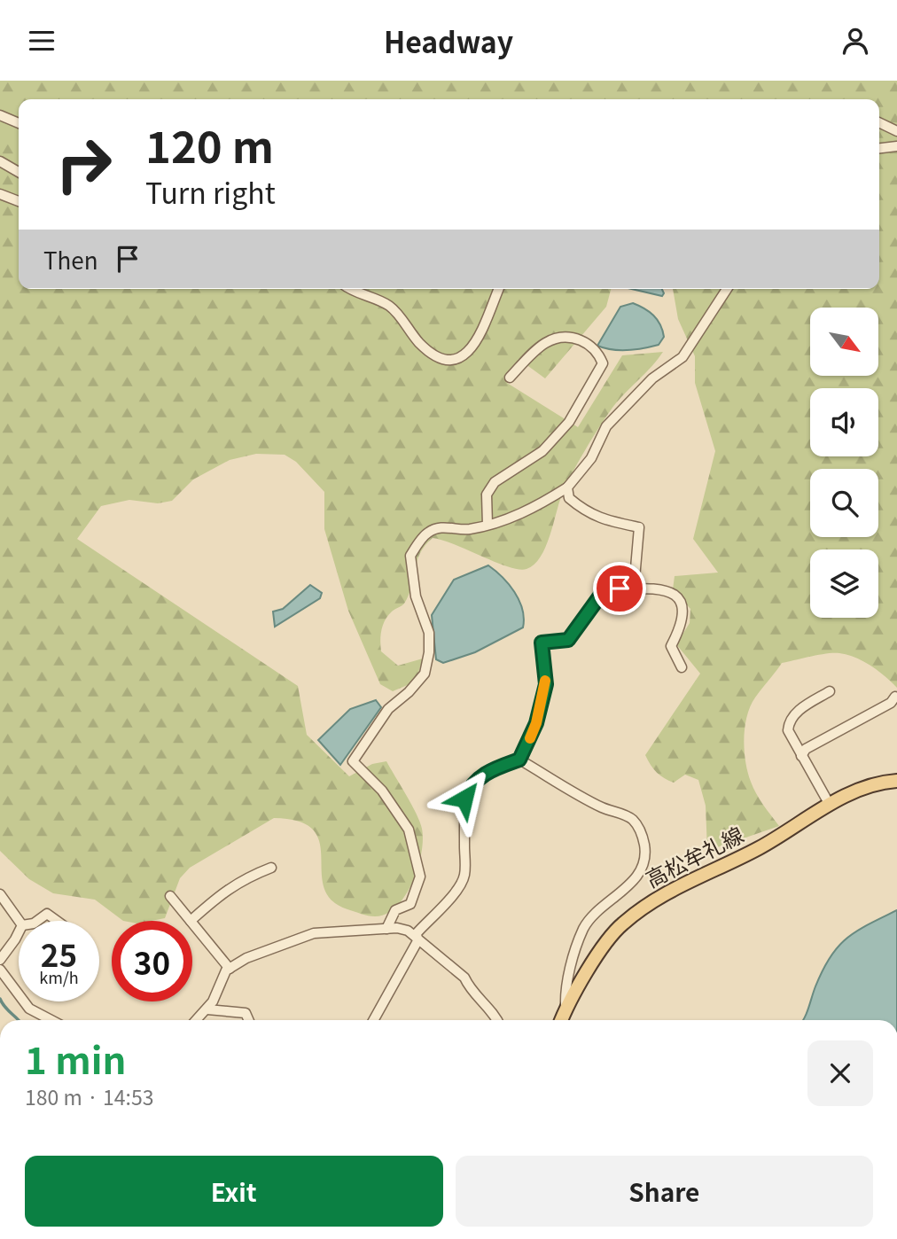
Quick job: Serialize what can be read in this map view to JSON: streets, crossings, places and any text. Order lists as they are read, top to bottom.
{
  "streets": {
    "main road": ["高松牟礼線"]
  },
  "north": "bottom right",
  "page": {
    "header": "Headway",
    "turn": ["120 m", "Turn right"],
    "then": "Then",
    "speed": "25 km/h",
    "limit": "30",
    "heading": ["1 min", "180 m · 14:53"],
    "buttons": ["Exit", "Share"]
  }
}
